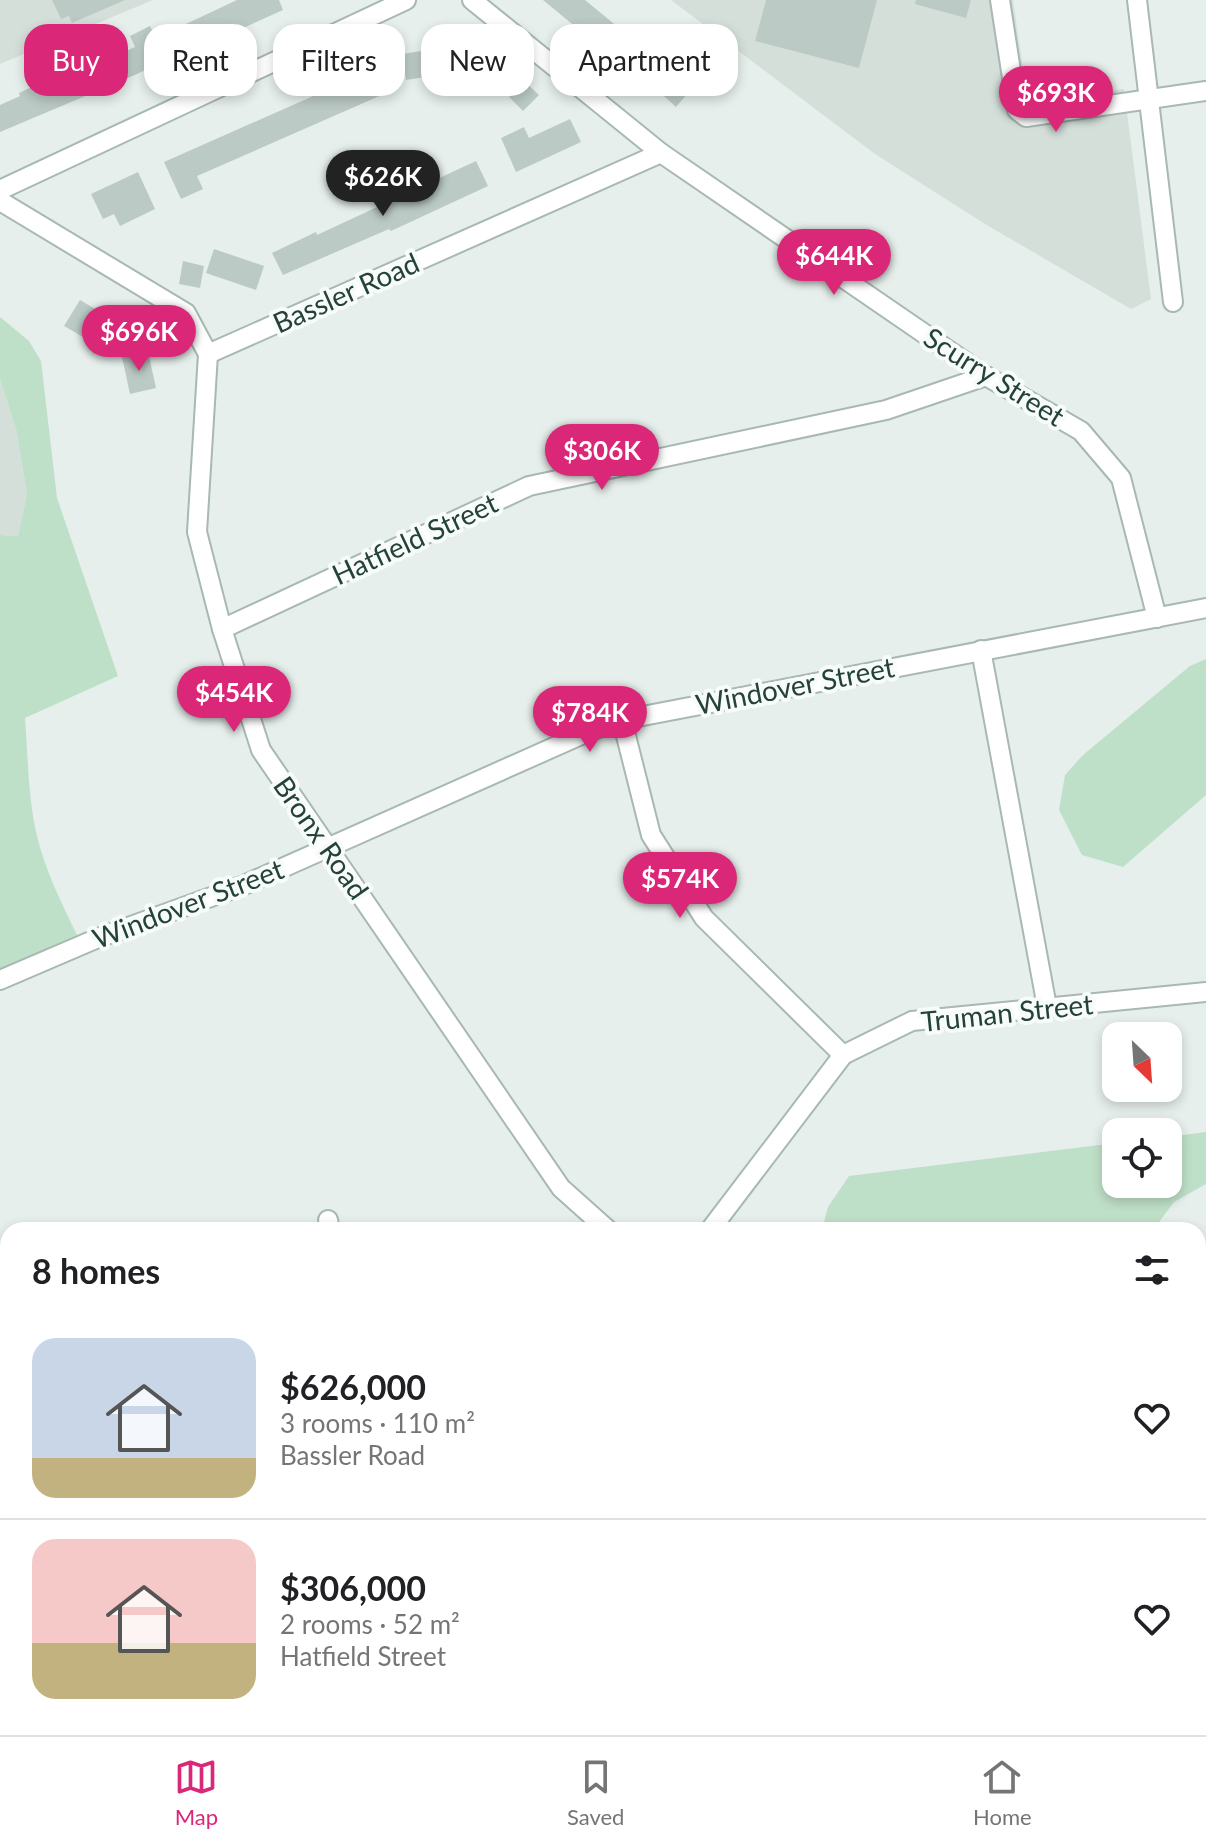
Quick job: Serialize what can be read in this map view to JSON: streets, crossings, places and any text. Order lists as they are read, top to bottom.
{
  "streets": {
    "street": [
      "Bassler Road",
      "Scurry Street",
      "Hatfield Street",
      "Windover Street",
      "Bronx Road",
      "Truman Street"
    ]
  },
  "crossings": [
    ["Bassler Road", "Scurry Street"],
    ["Bassler Road", "Bronx Road"],
    ["Scurry Street", "Hatfield Street"],
    ["Scurry Street", "Windover Street"],
    ["Hatfield Street", "Bronx Road"],
    ["Windover Street", "Bronx Road"]
  ],
  "north": "bottom right",
  "page": {
    "chip": [
      "Buy",
      "Rent",
      "Filters",
      "New",
      "Apartment"
    ],
    "price": [
      "$693K",
      "$626K",
      "$644K",
      "$696K",
      "$306K",
      "$454K",
      "$784K",
      "$574K"
    ],
    "heading": "8 homes",
    "list": [
      {
        "name": "$626,000",
        "note": "3 rooms · 110 m² · Bassler Road"
      },
      {
        "name": "$306,000",
        "note": "2 rooms · 52 m² · Hatfield Street"
      }
    ],
    "tabs": ["Map", "Saved", "Home"]
  }
}
